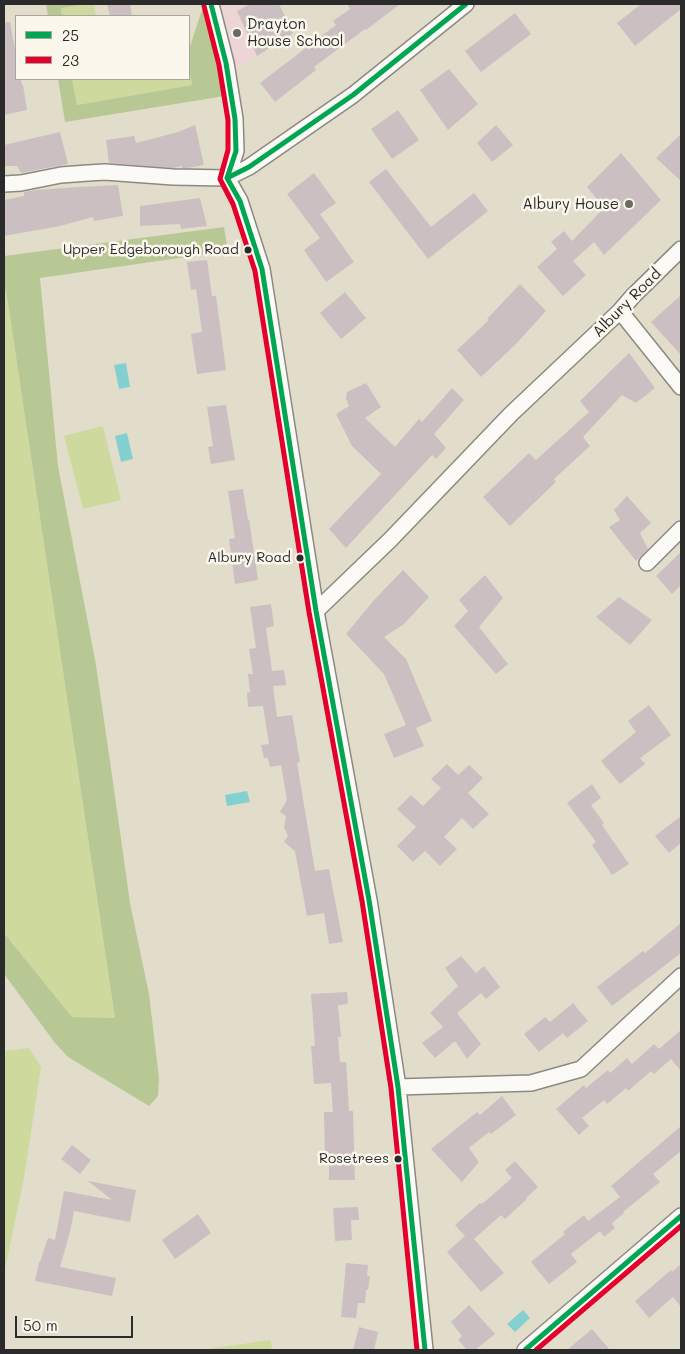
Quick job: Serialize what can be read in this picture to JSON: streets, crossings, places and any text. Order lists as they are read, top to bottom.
{
  "streets": {
    "street": ["Albury Road"]
  },
  "places": [
    "Drayton House School",
    "Albury House",
    "Upper Edgeborough Road",
    "Albury Road",
    "Rosetrees"
  ],
  "lines": ["transit line 25", "transit line 23"],
  "legend": ["25", "23"],
  "scale_bar": "50 m"
}
